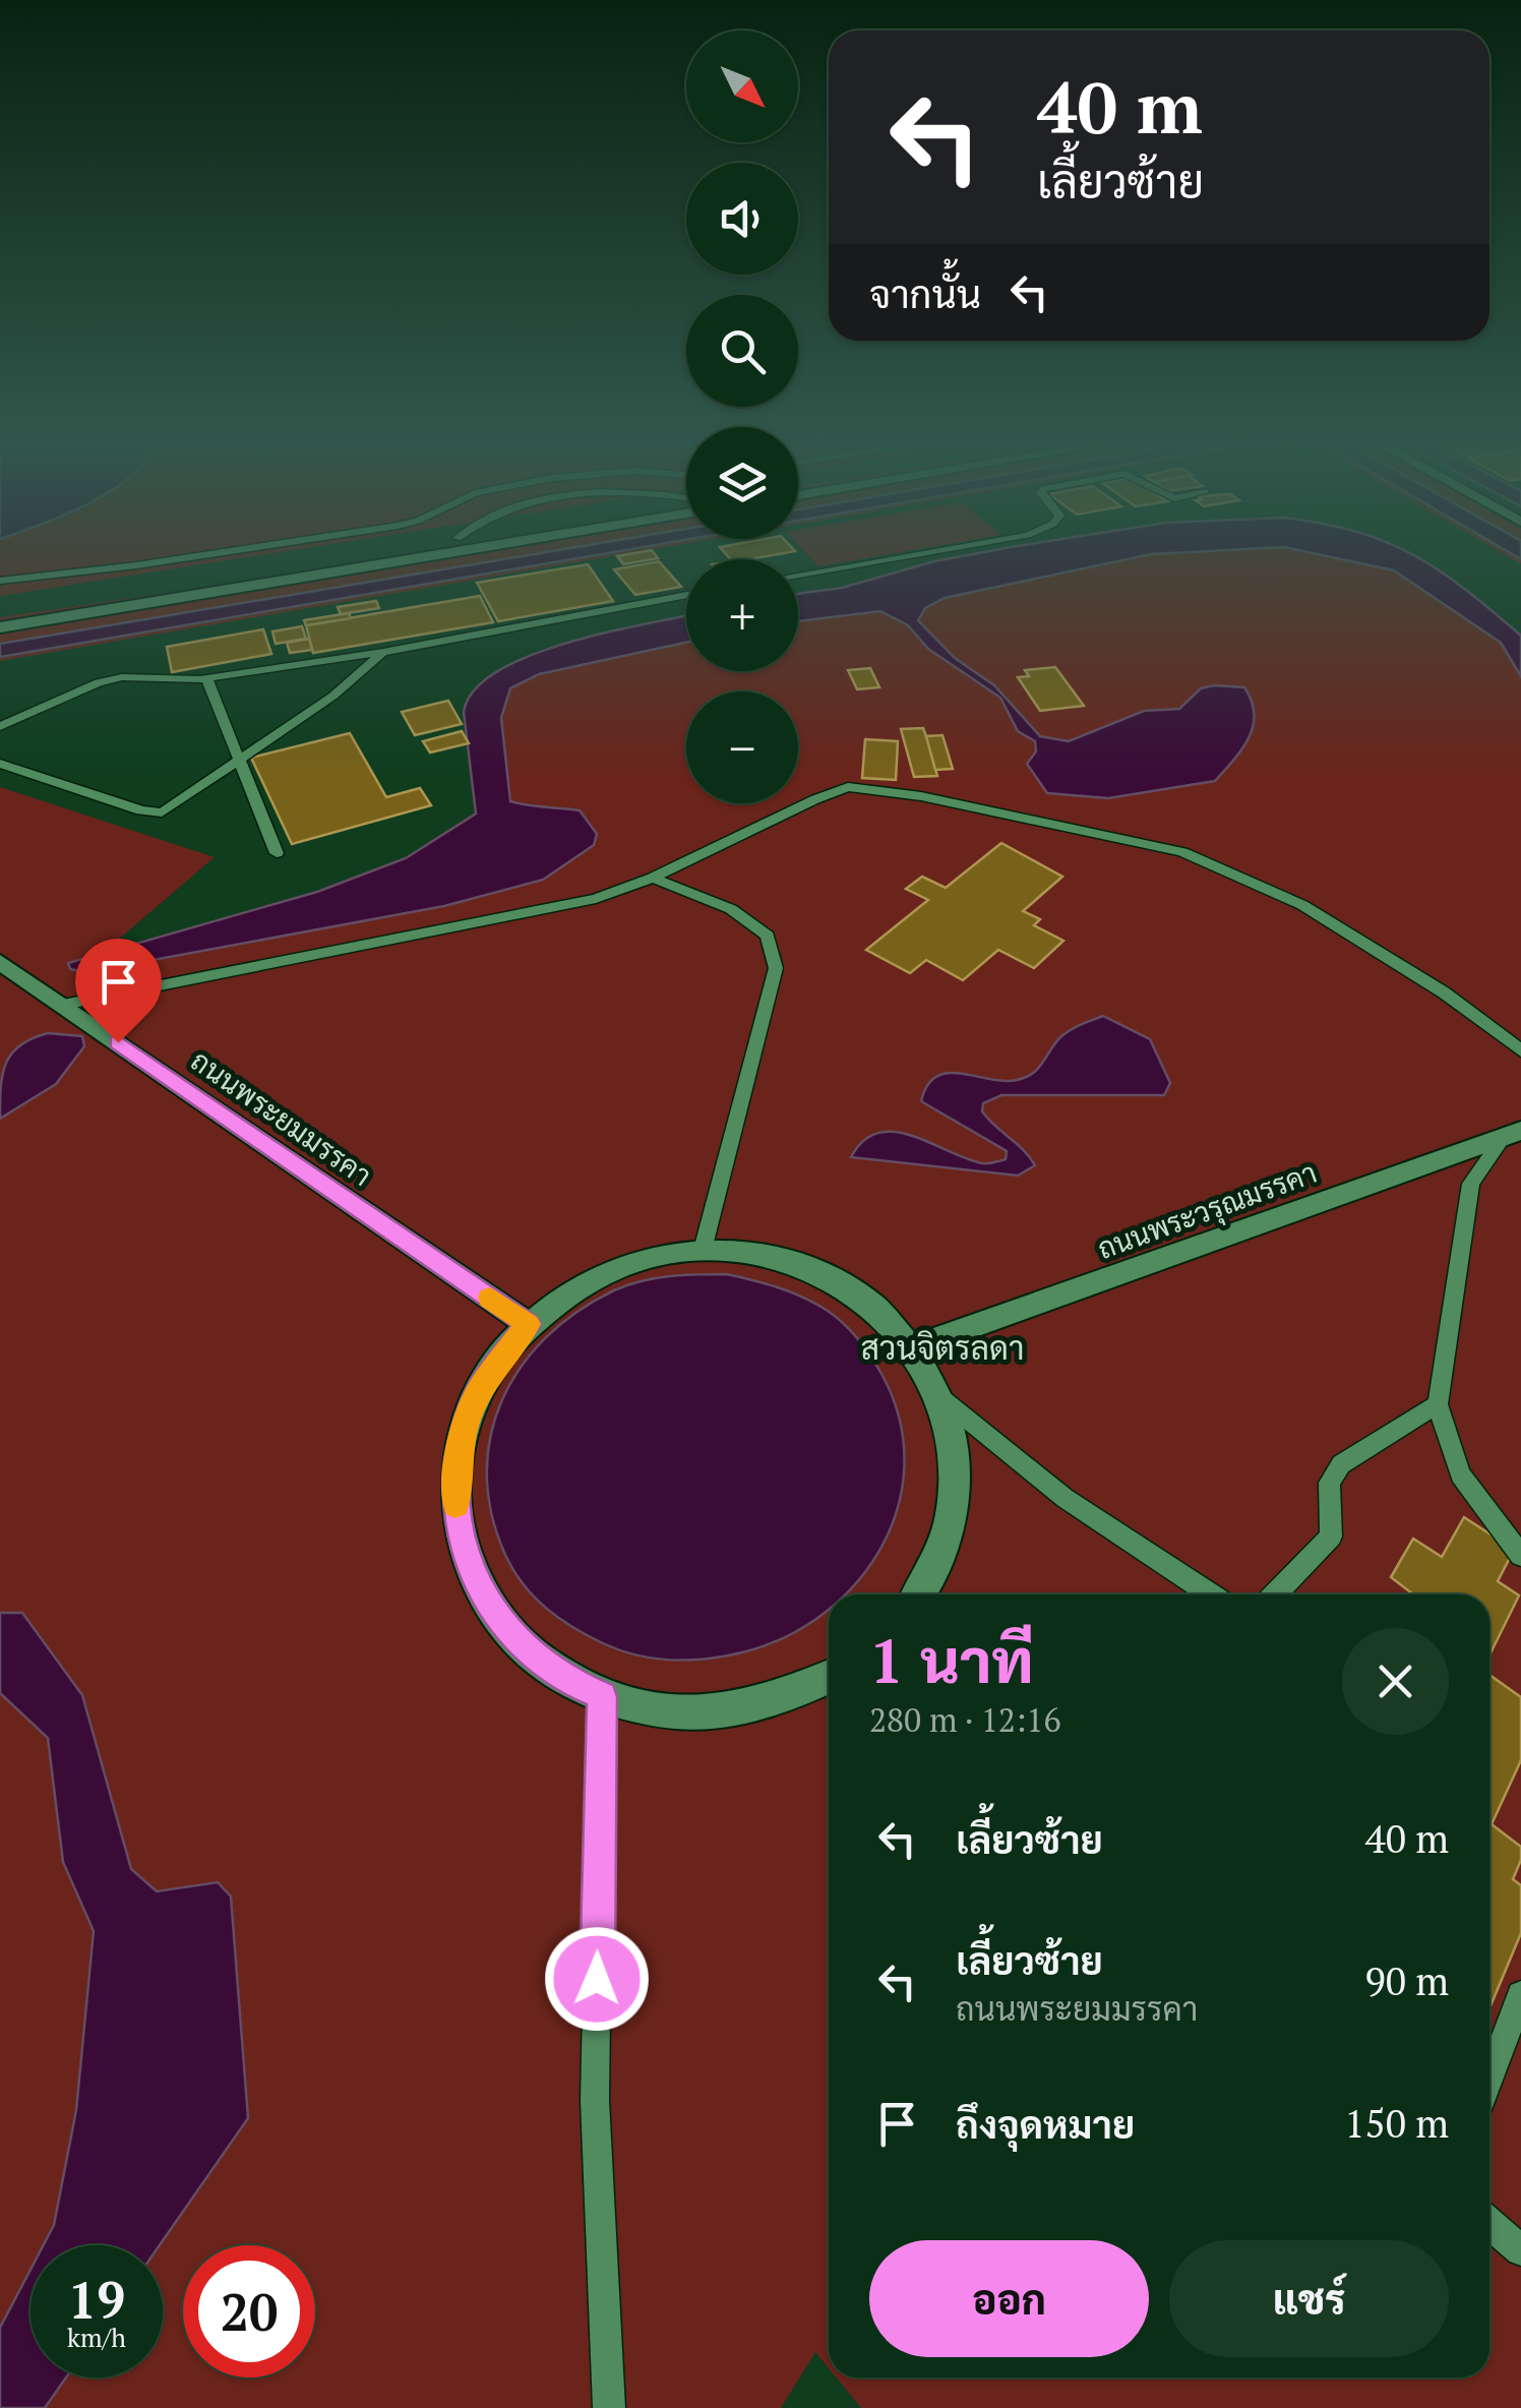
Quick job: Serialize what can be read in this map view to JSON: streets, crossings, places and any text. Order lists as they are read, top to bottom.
{
  "streets": {
    "main road": ["ถนนพระยมมรรคา", "ถนนพระวรุณมรรคา"]
  },
  "districts": ["สวนจิตรลดา"],
  "north": "bottom right",
  "page": {
    "map_buttons": ["+", "−"],
    "turn": ["40 m", "เลี้ยวซ้าย"],
    "then": "จากนั้น",
    "heading": ["1 นาที", "280 m · 12:16"],
    "list": [
      {
        "name": "เลี้ยวซ้าย",
        "value": "40 m"
      },
      {
        "name": "เลี้ยวซ้าย",
        "note": "ถนนพระยมมรรคา",
        "value": "90 m"
      },
      {
        "name": "ถึงจุดหมาย",
        "value": "150 m"
      }
    ],
    "buttons": ["ออก", "แชร์"],
    "speed": "19 km/h",
    "limit": "20"
  }
}
